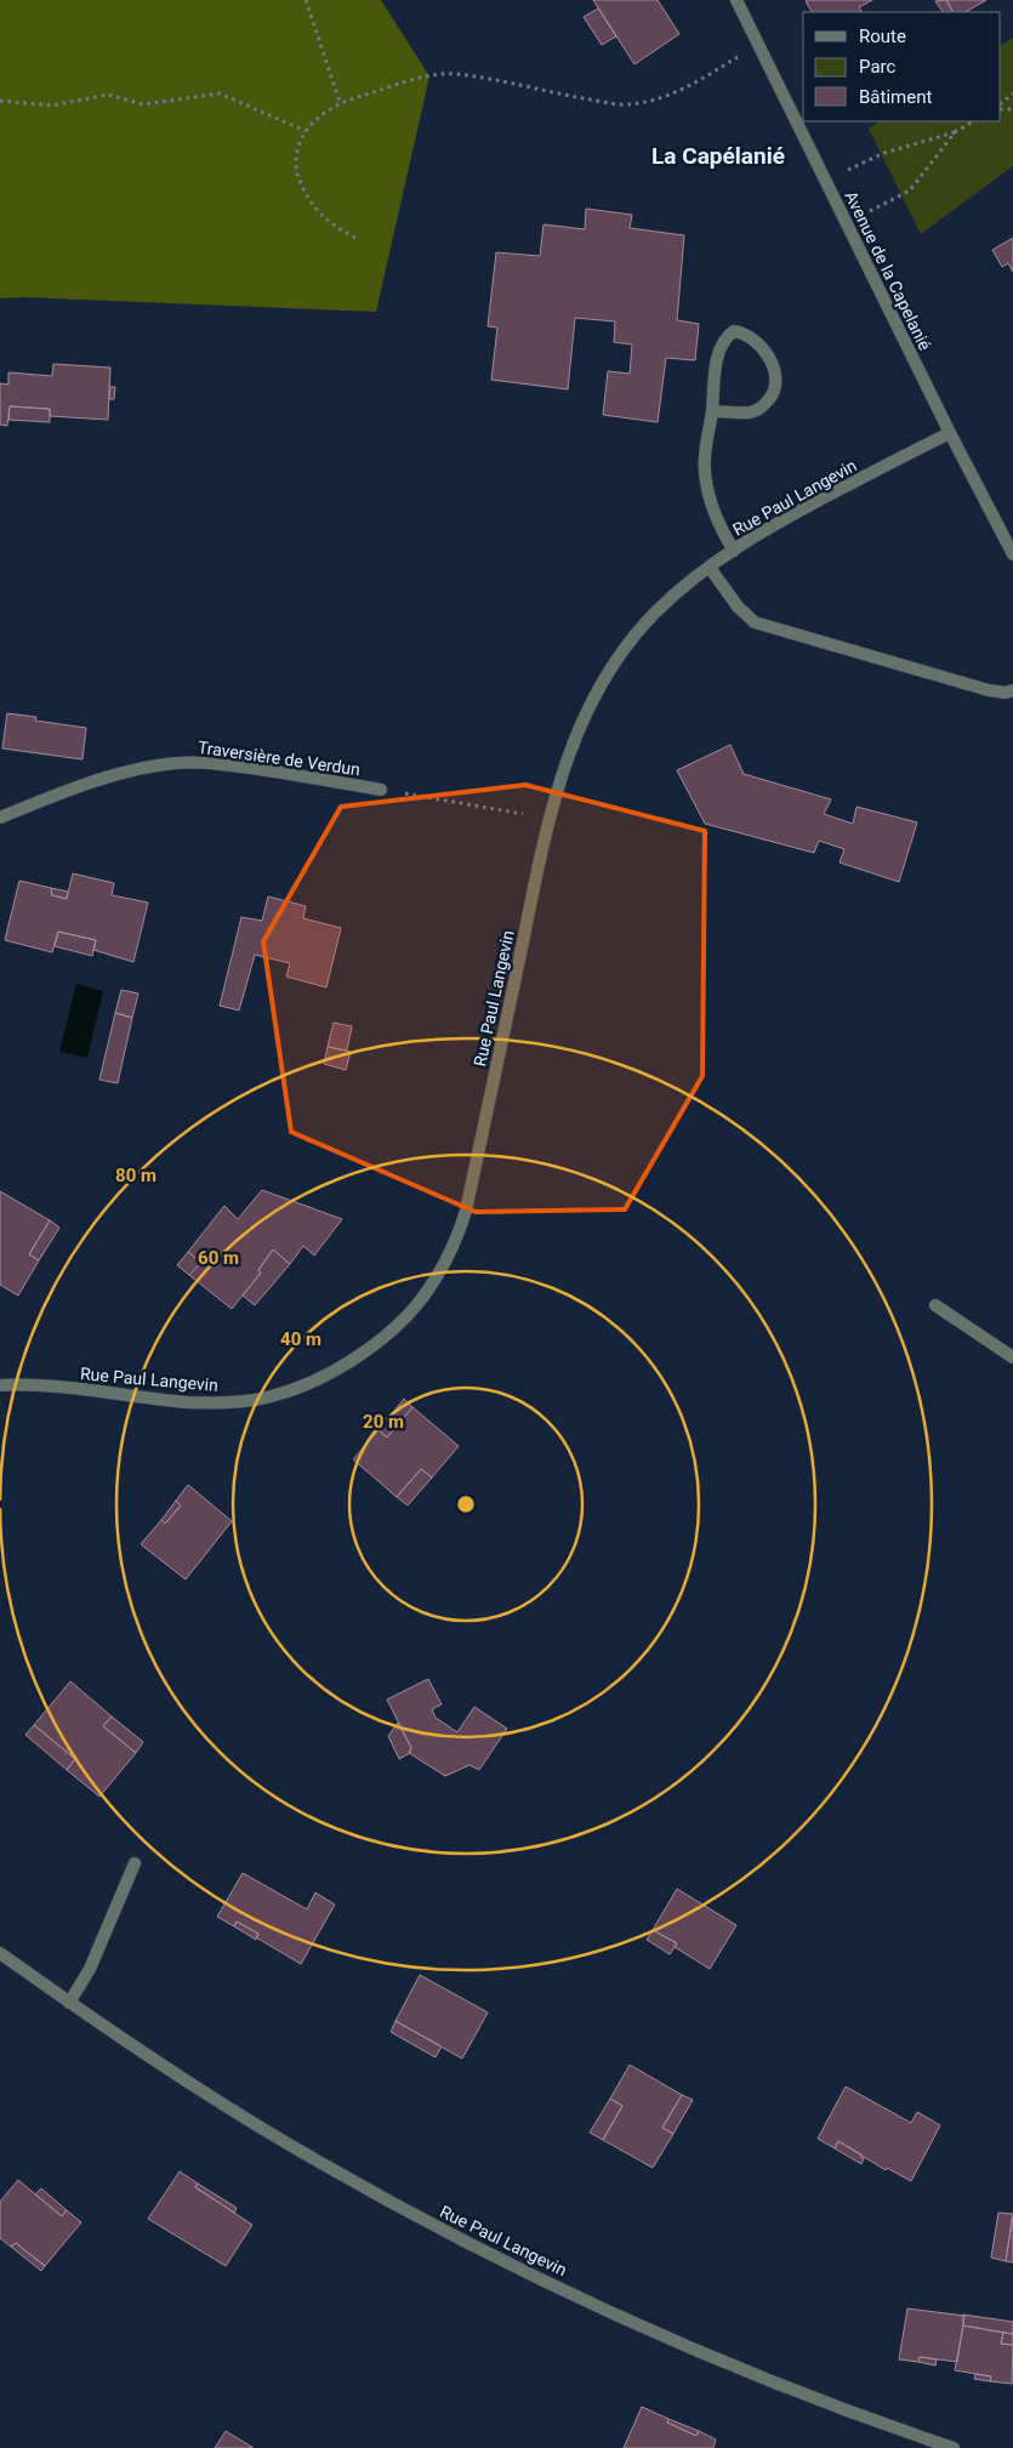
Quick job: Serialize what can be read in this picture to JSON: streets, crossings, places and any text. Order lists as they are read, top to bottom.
{
  "streets": {
    "street": ["Avenue de la Capelanié", "Rue Paul Langevin", "Traversière de Verdun"]
  },
  "crossings": [
    ["Avenue de la Capelanié", "Rue Paul Langevin"]
  ],
  "districts": ["La Capélanié"],
  "legend": ["Route", "Parc", "Bâtiment"],
  "rings": [
    "80 m",
    "60 m",
    "40 m",
    "20 m"
  ]
}
